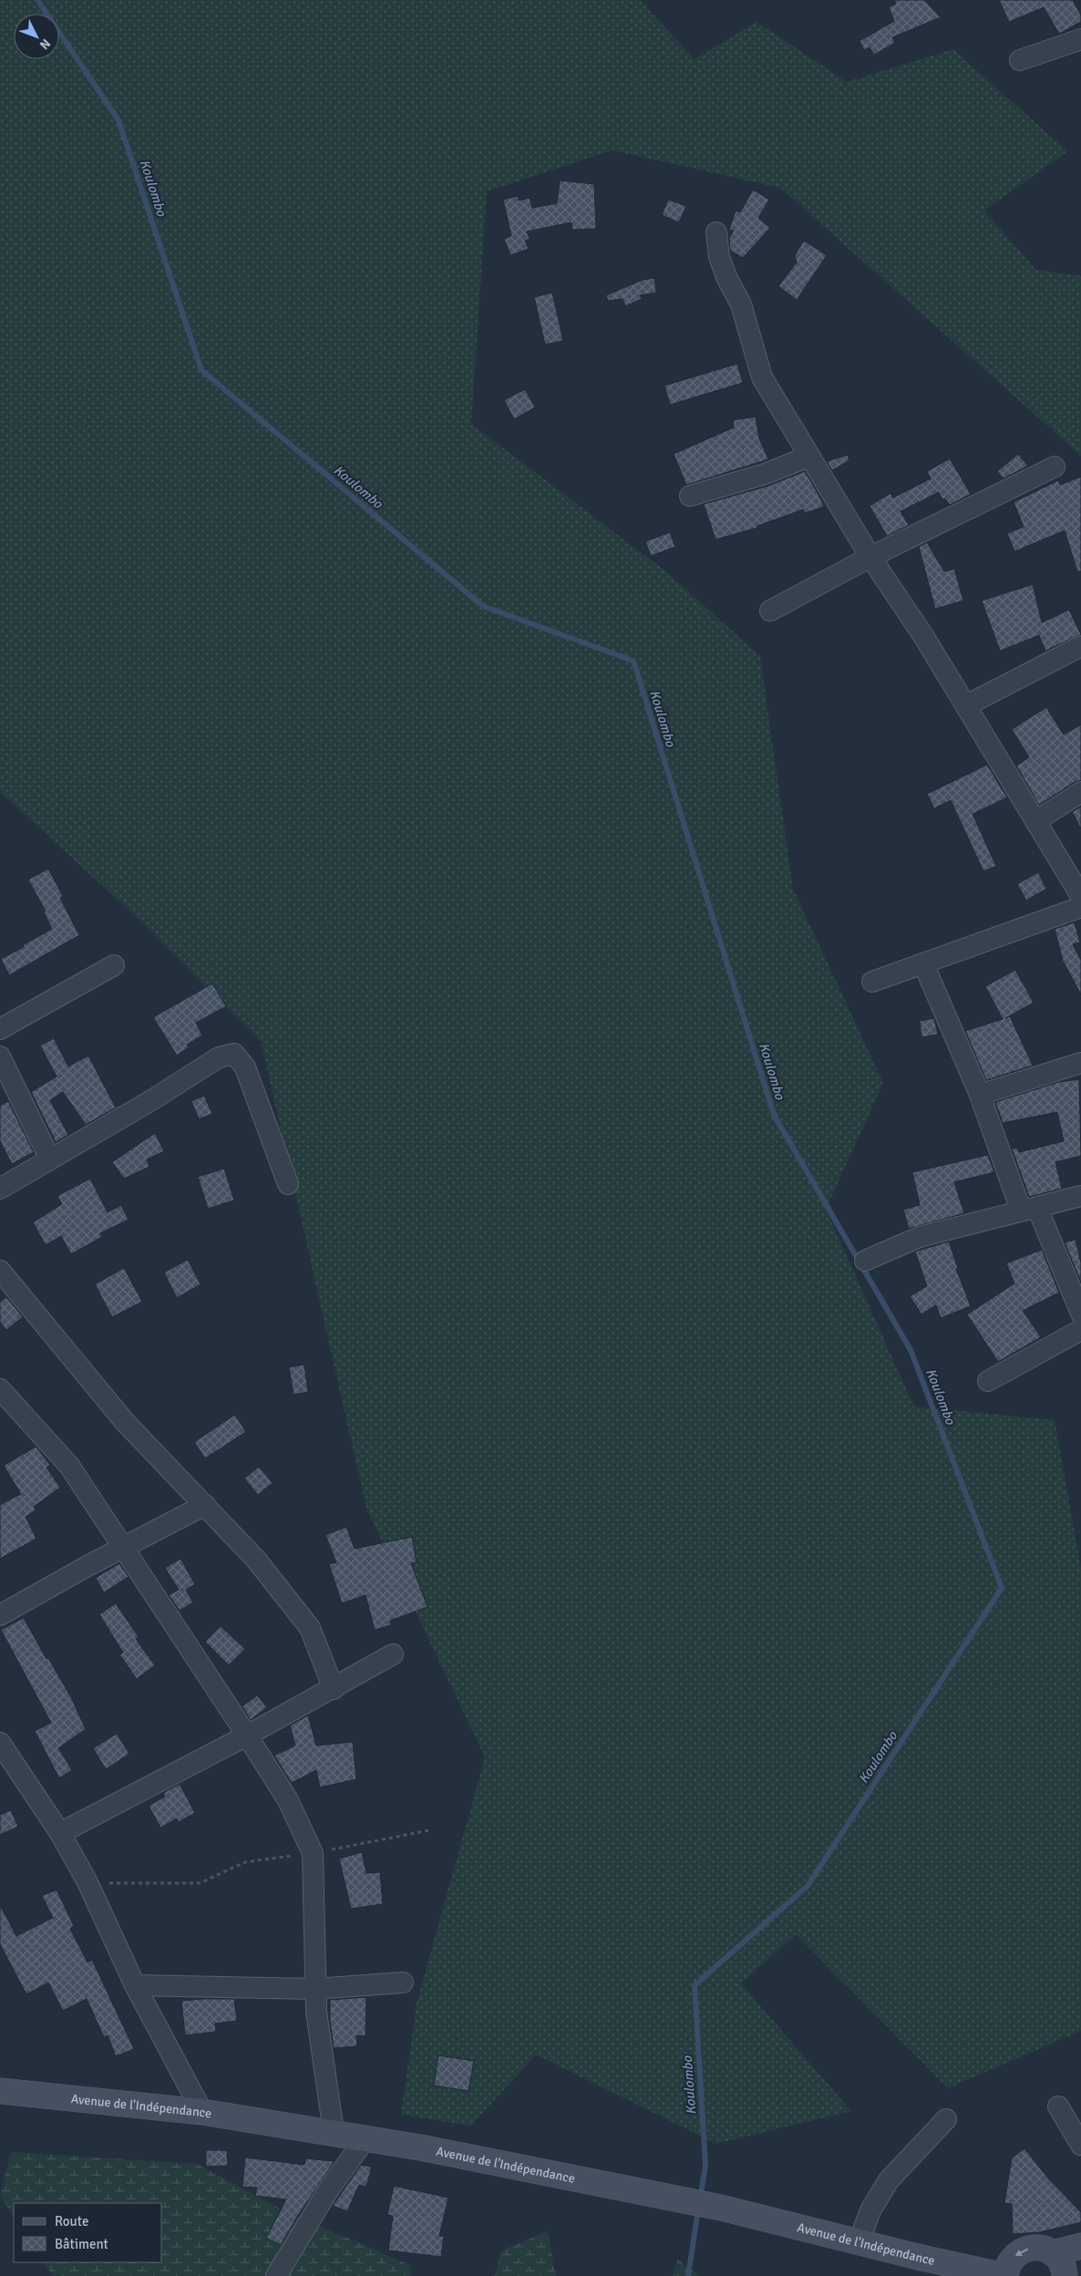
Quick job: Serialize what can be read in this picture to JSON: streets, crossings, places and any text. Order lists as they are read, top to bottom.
{
  "streets": {
    "street": ["Avenue de l'Indépendance"]
  },
  "water": ["Koulombo"],
  "legend": ["Route", "Bâtiment"],
  "north": "bottom right"
}
